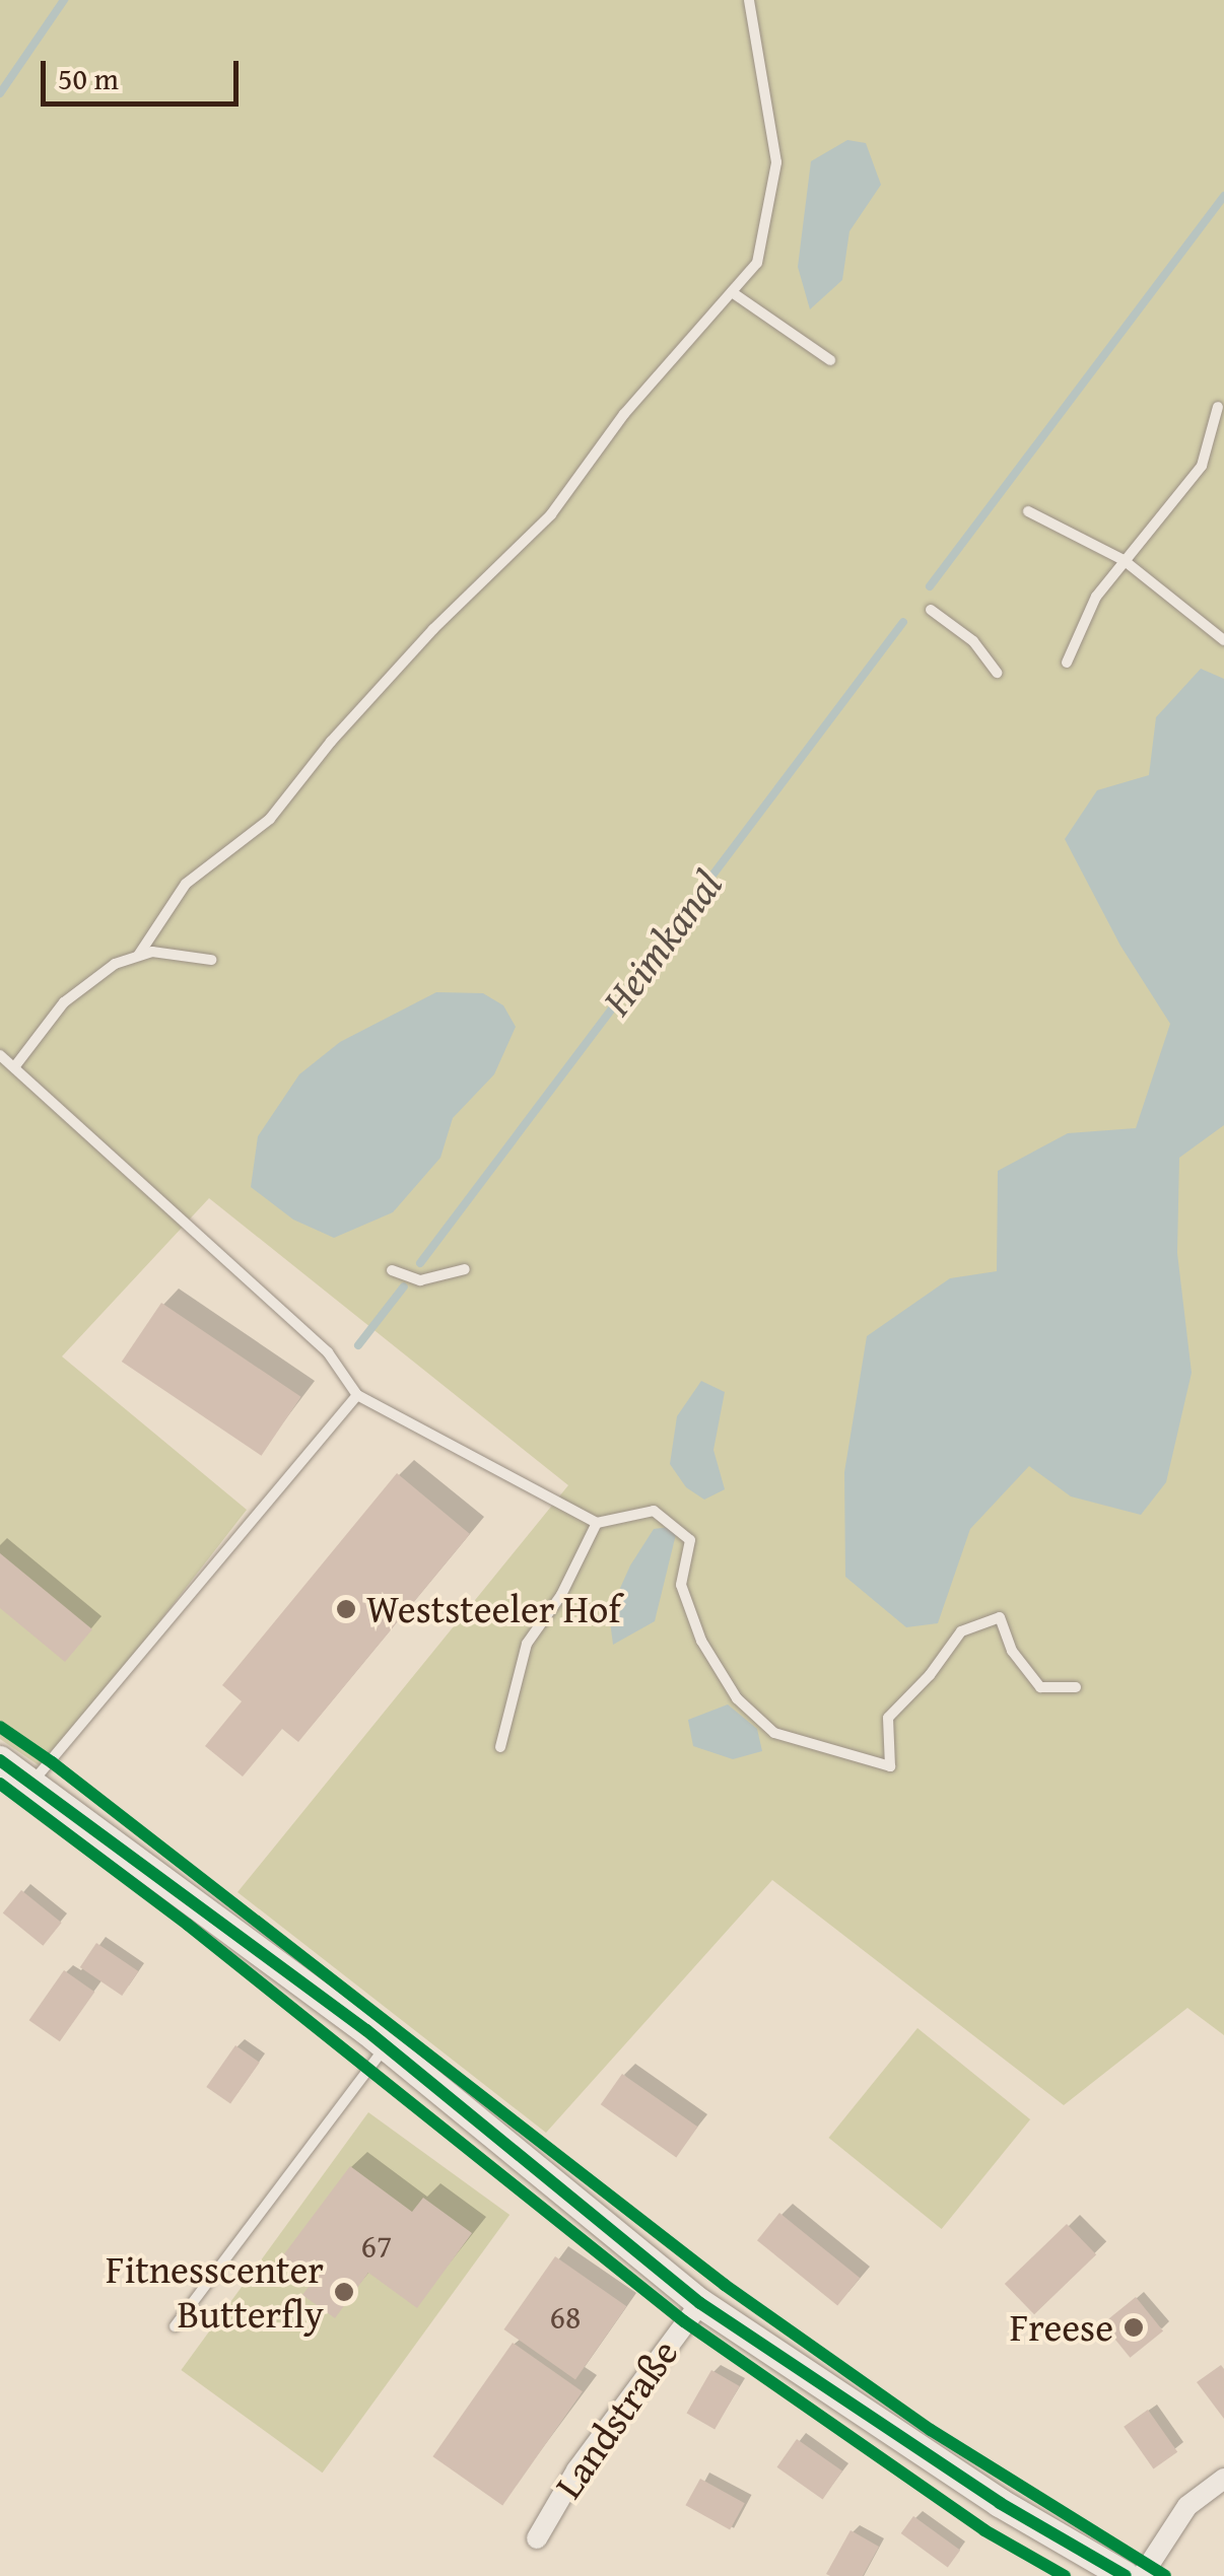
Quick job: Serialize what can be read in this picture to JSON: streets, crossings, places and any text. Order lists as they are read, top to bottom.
{
  "streets": {
    "street": ["Landstraße"]
  },
  "water": ["Heimkanal"],
  "places": ["Weststeeler Hof", "Fitnesscenter Butterfly", "Freese"],
  "house_numbers": ["67", "68"],
  "scale_bar": "50 m"
}
